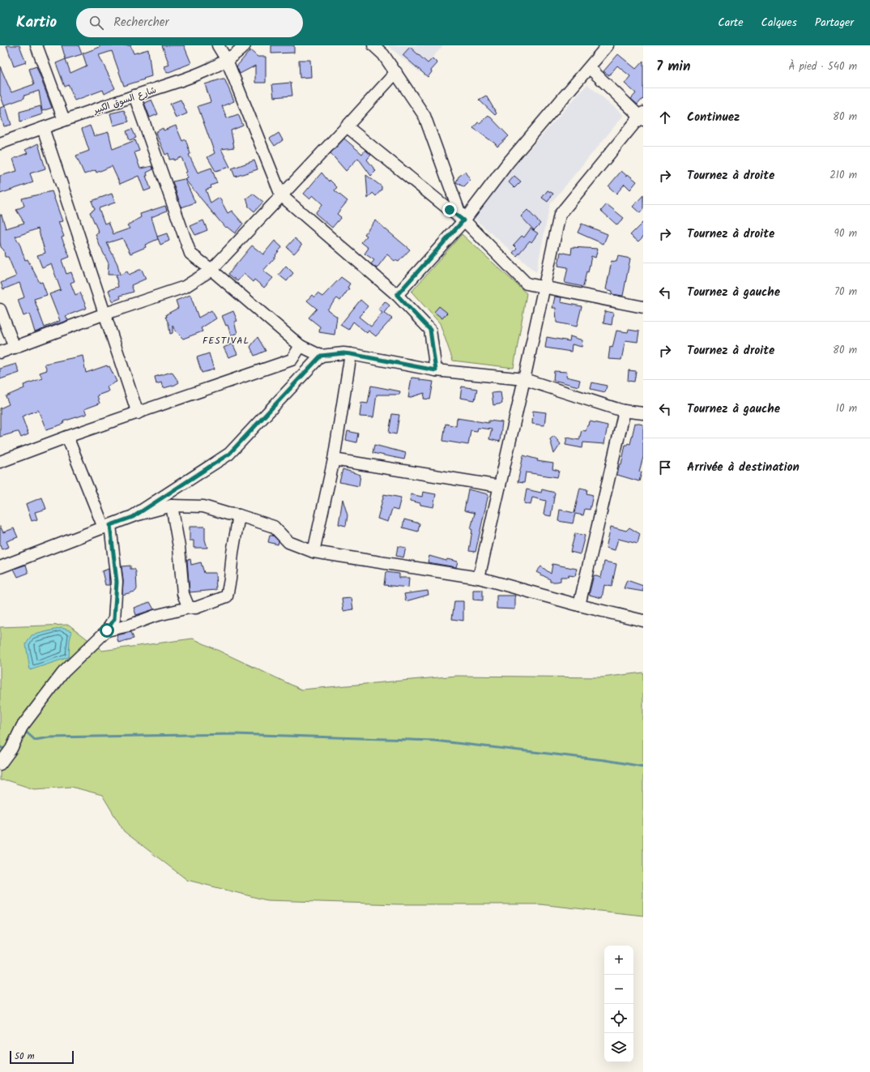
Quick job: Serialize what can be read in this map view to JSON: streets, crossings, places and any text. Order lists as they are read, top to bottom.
{
  "streets": {
    "street": ["شارع السوق الكبير"]
  },
  "districts": ["FESTIVAL"],
  "scale_bar": "50 m",
  "page": {
    "header": "Kartio",
    "search": "Rechercher",
    "nav": ["Carte", "Calques", "Partager"],
    "heading": ["7 min", "À pied · 540 m"],
    "list": [
      ["Continuez", "80 m"],
      ["Tournez à droite", "210 m"],
      ["Tournez à droite", "90 m"],
      ["Tournez à gauche", "70 m"],
      ["Tournez à droite", "80 m"],
      ["Tournez à gauche", "10 m"],
      "Arrivée à destination"
    ],
    "map_buttons": ["+", "−"],
    "scale": "50 m"
  }
}
